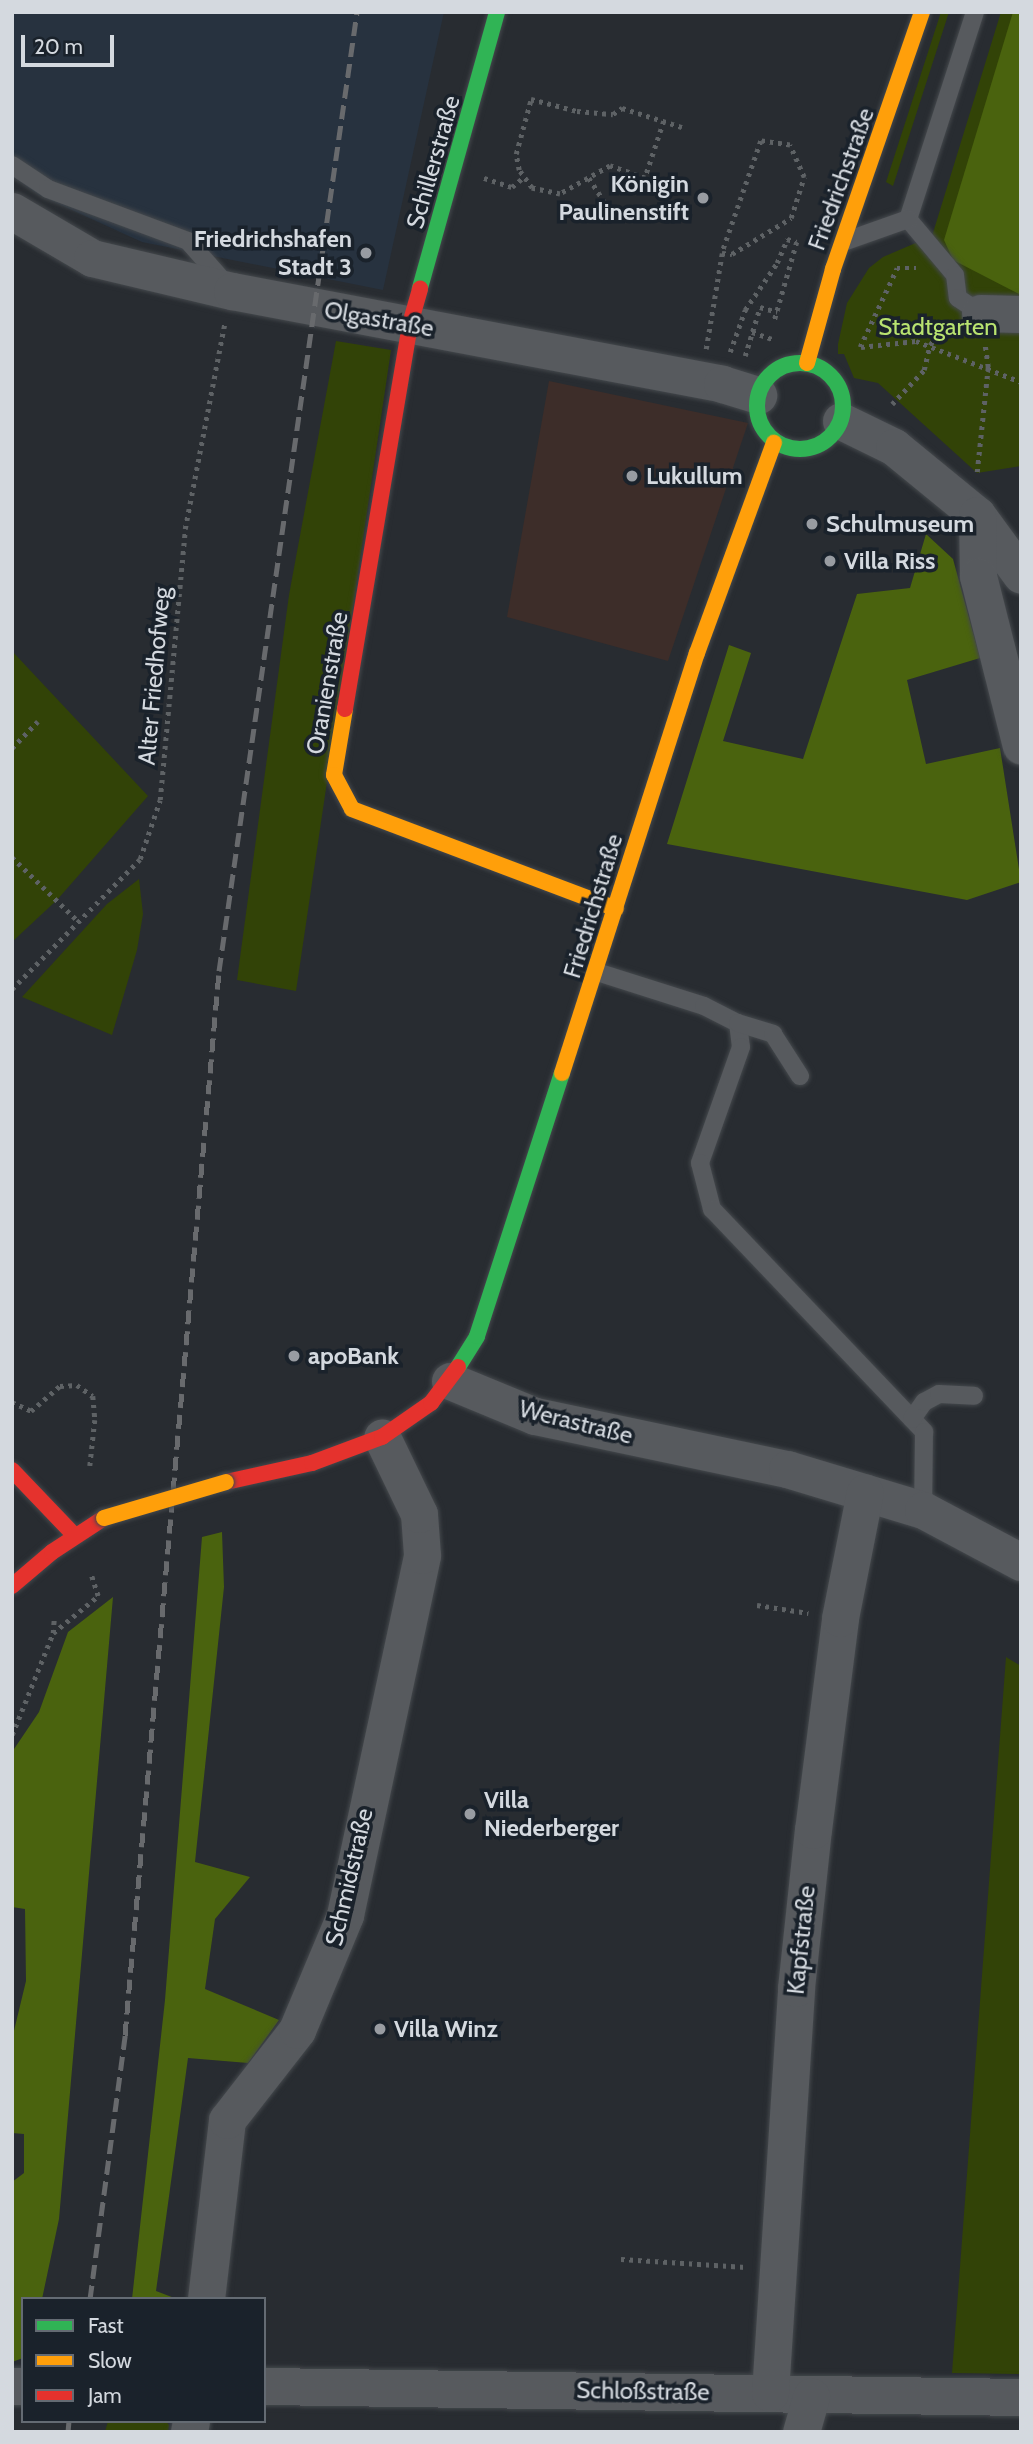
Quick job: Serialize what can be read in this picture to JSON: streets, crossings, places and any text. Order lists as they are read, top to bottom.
{
  "streets": {
    "main road": ["Schillerstraße", "Friedrichstraße", "Oranienstraße"],
    "street": [
      "Olgastraße",
      "Werastraße",
      "Schmidstraße",
      "Kapfstraße",
      "Schloßstraße"
    ],
    "path": ["Alter Friedhofweg"]
  },
  "crossings": [
    ["Schillerstraße", "Olgastraße"],
    ["Schillerstraße", "Oranienstraße"],
    ["Friedrichstraße", "Olgastraße"],
    ["Friedrichstraße", "Oranienstraße"],
    ["Friedrichstraße", "Werastraße"],
    ["Olgastraße", "Alter Friedhofweg"],
    ["Olgastraße", "Oranienstraße"],
    ["Werastraße", "Kapfstraße"],
    ["Kapfstraße", "Schloßstraße"]
  ],
  "parks": ["Stadtgarten"],
  "places": [
    "Königin Paulinenstift",
    "Friedrichshafen Stadt 3",
    "Lukullum",
    "Schulmuseum",
    "Villa Riss",
    "apoBank",
    "Villa Niederberger",
    "Villa Winz"
  ],
  "legend": ["Fast", "Slow", "Jam"],
  "scale_bar": "20 m"
}
